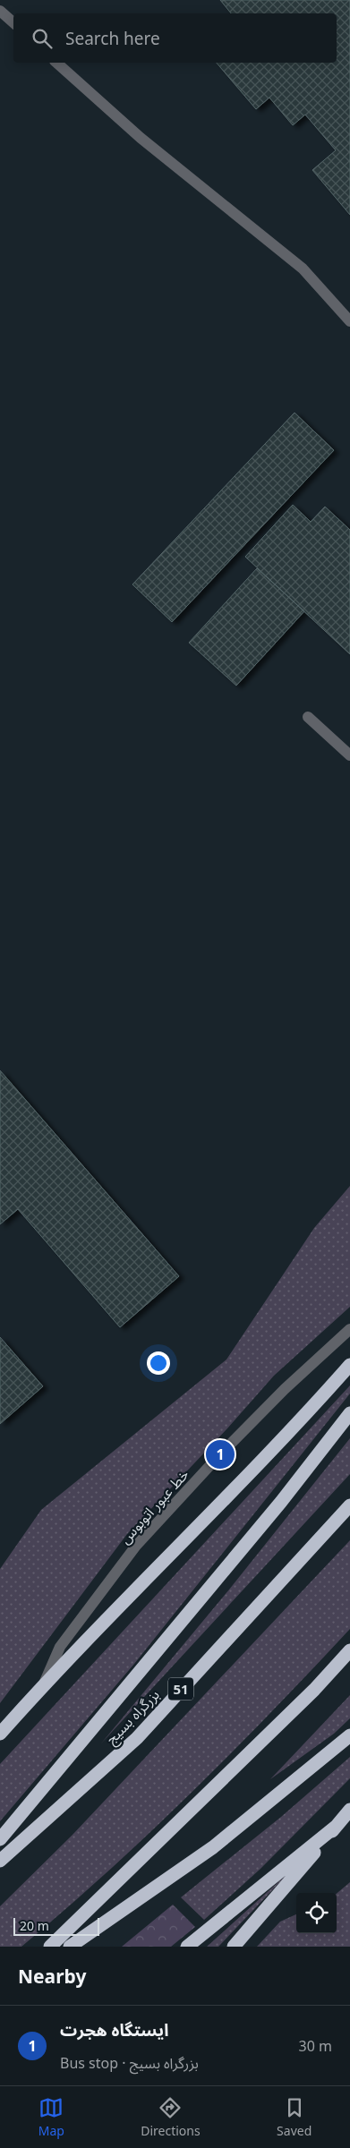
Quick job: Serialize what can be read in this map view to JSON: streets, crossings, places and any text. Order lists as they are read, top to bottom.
{
  "streets": {
    "highway": ["51", "بزرگراه بسیج"],
    "lane": ["خط عبور اتوبوس"]
  },
  "scale_bar": "20 m",
  "page": {
    "search": "Search here",
    "pins": "1",
    "scale": "20 m",
    "heading": "Nearby",
    "list": [
      {
        "mark": "1",
        "name": "ایستگاه هجرت",
        "note": "Bus stop · بزرگراه بسیج",
        "value": "30 m"
      }
    ],
    "nav": ["Map", "Directions", "Saved"]
  }
}
